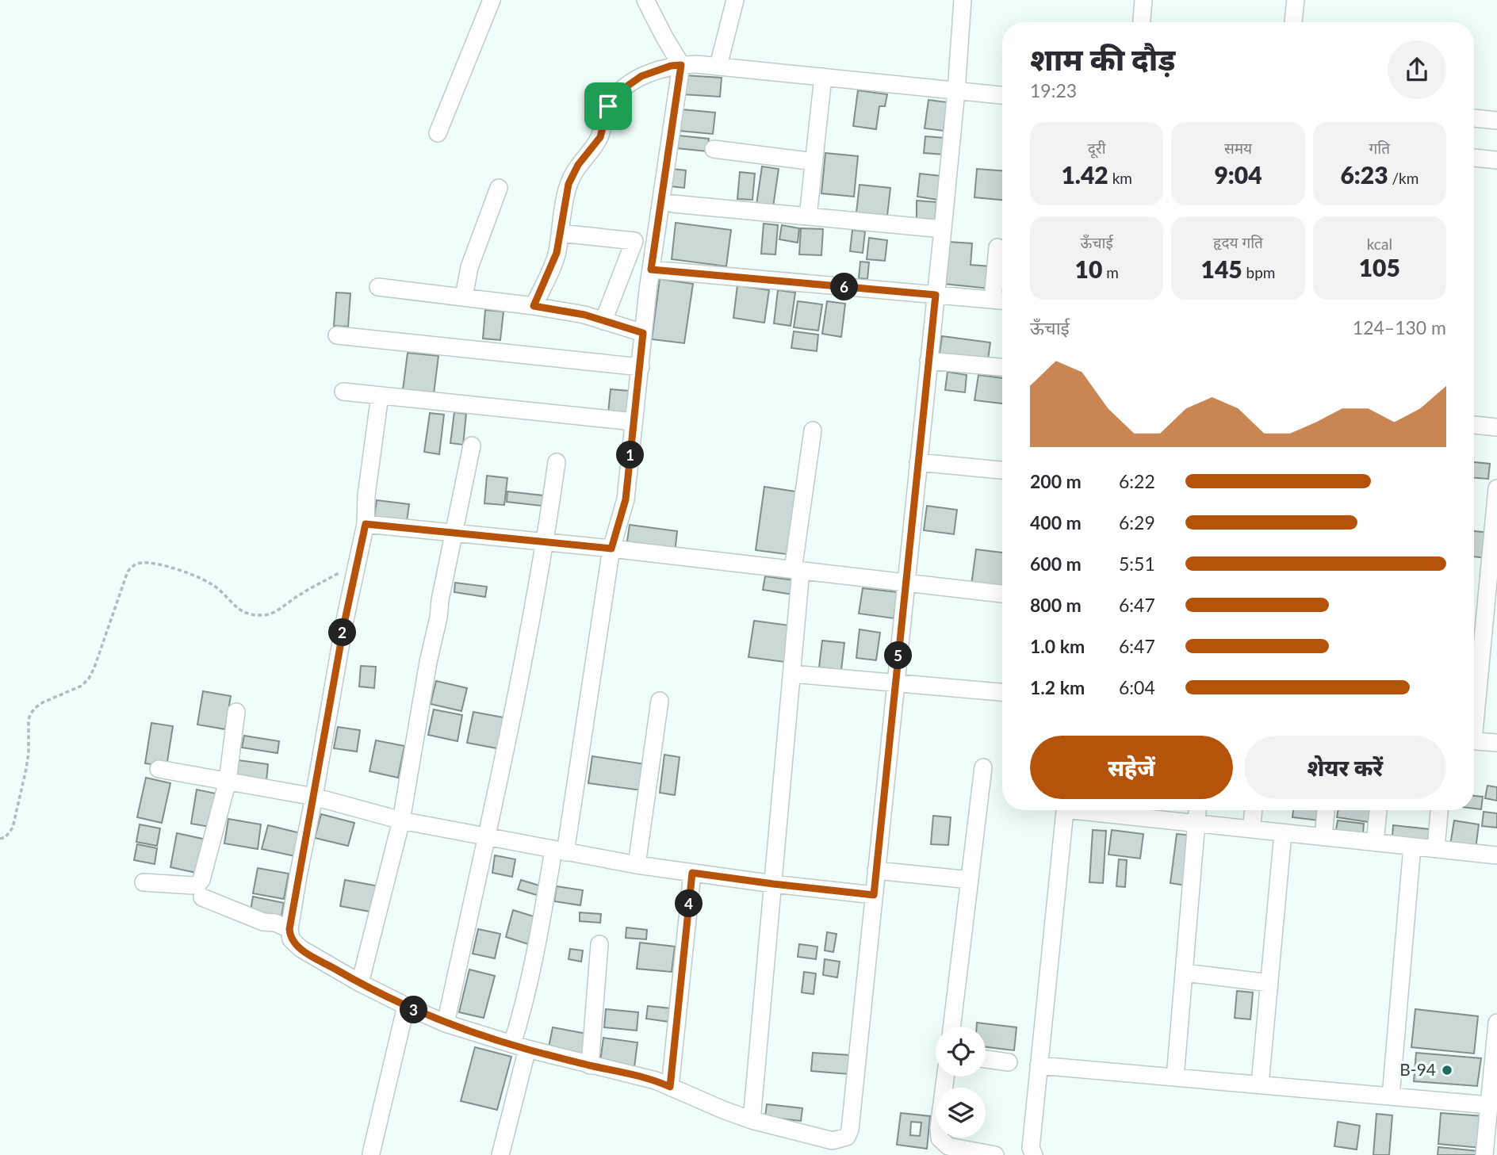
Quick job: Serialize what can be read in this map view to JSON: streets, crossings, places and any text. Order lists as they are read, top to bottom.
{
  "places": ["B-94"],
  "page": {
    "heading": ["शाम की दौड़", "19:23"],
    "stats": [
      ["दूरी", "1.42 km"],
      ["समय", "9:04"],
      ["गति", "6:23 /km"],
      ["ऊँचाई", "10 m"],
      ["हृदय गति", "145 bpm"],
      ["kcal", "105"]
    ],
    "pins": [
      "6",
      "1",
      "2",
      "5",
      "4",
      "3"
    ],
    "chart": ["ऊँचाई", "124–130 m"],
    "list": [
      {
        "name": "200 m",
        "note": "6:22"
      },
      {
        "name": "400 m",
        "note": "6:29"
      },
      {
        "name": "600 m",
        "note": "5:51"
      },
      {
        "name": "800 m",
        "note": "6:47"
      },
      {
        "name": "1.0 km",
        "note": "6:47"
      },
      {
        "name": "1.2 km",
        "note": "6:04"
      }
    ],
    "buttons": ["सहेजें", "शेयर करें"]
  }
}
